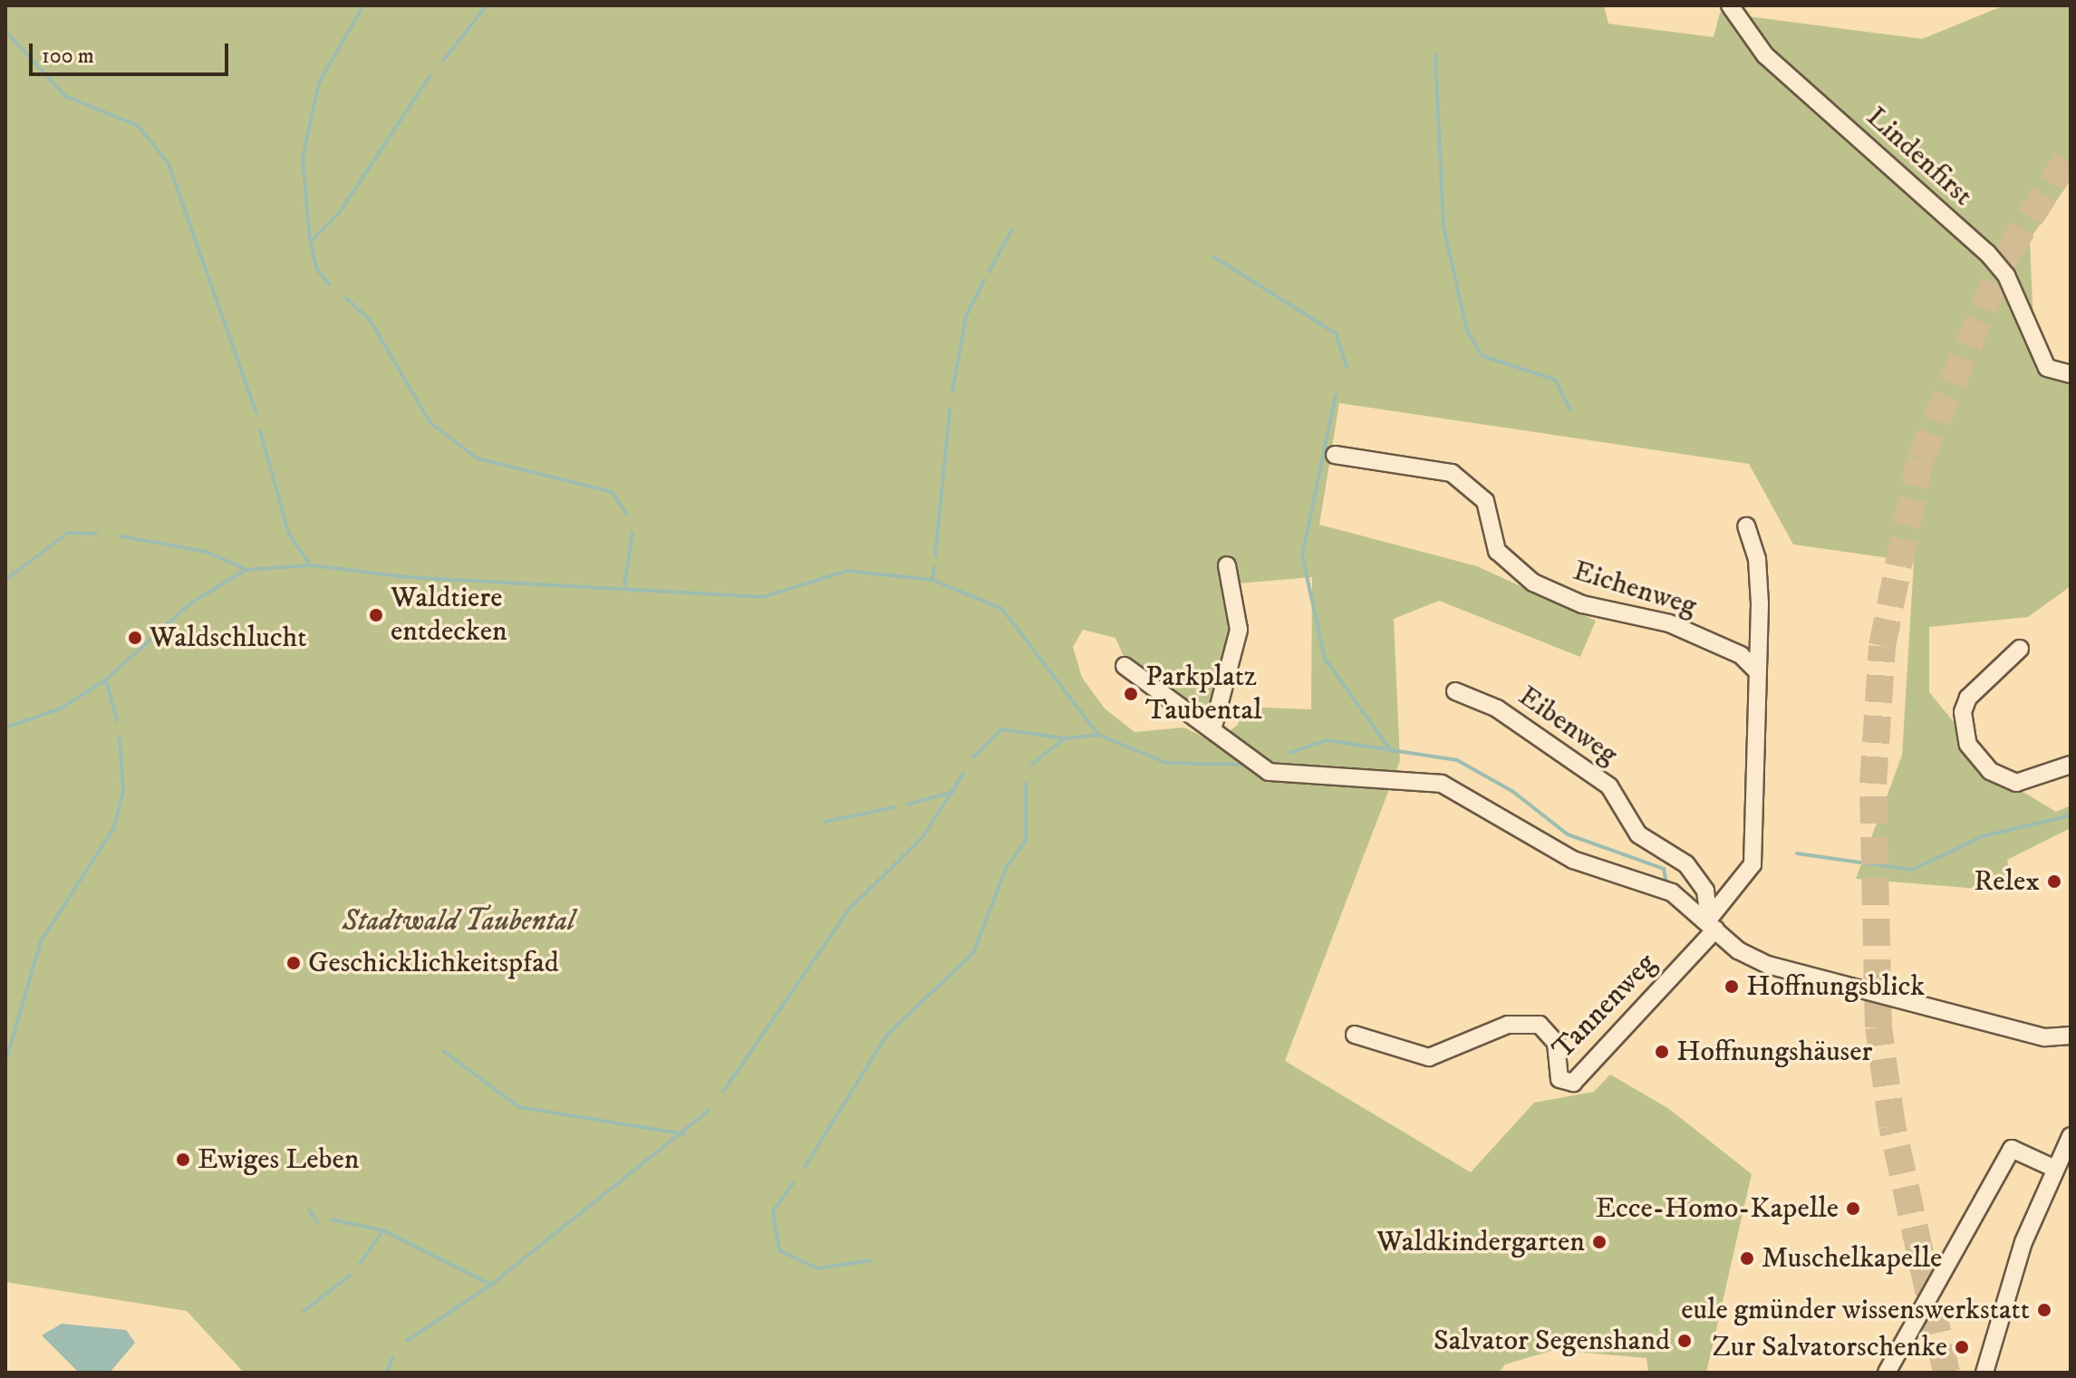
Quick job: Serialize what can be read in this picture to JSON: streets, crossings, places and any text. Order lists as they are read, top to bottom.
{
  "streets": {
    "street": [
      "Lindenfirst",
      "Eichenweg",
      "Eibenweg",
      "Tannenweg"
    ]
  },
  "crossings": [
    ["Eibenweg", "Tannenweg"]
  ],
  "parks": ["Stadtwald Taubental"],
  "places": [
    "Waldtiere entdecken",
    "Waldschlucht",
    "Parkplatz Taubental",
    "Relex",
    "Geschicklichkeitspfad",
    "Hoffnungsblick",
    "Hoffnungshäuser",
    "Ewiges Leben",
    "Ecce-Homo-Kapelle",
    "Waldkindergarten",
    "Muschelkapelle",
    "eule gmünder wissenswerkstatt",
    "Salvator Segenshand",
    "Zur Salvatorschenke"
  ],
  "scale_bar": "100 m"
}
